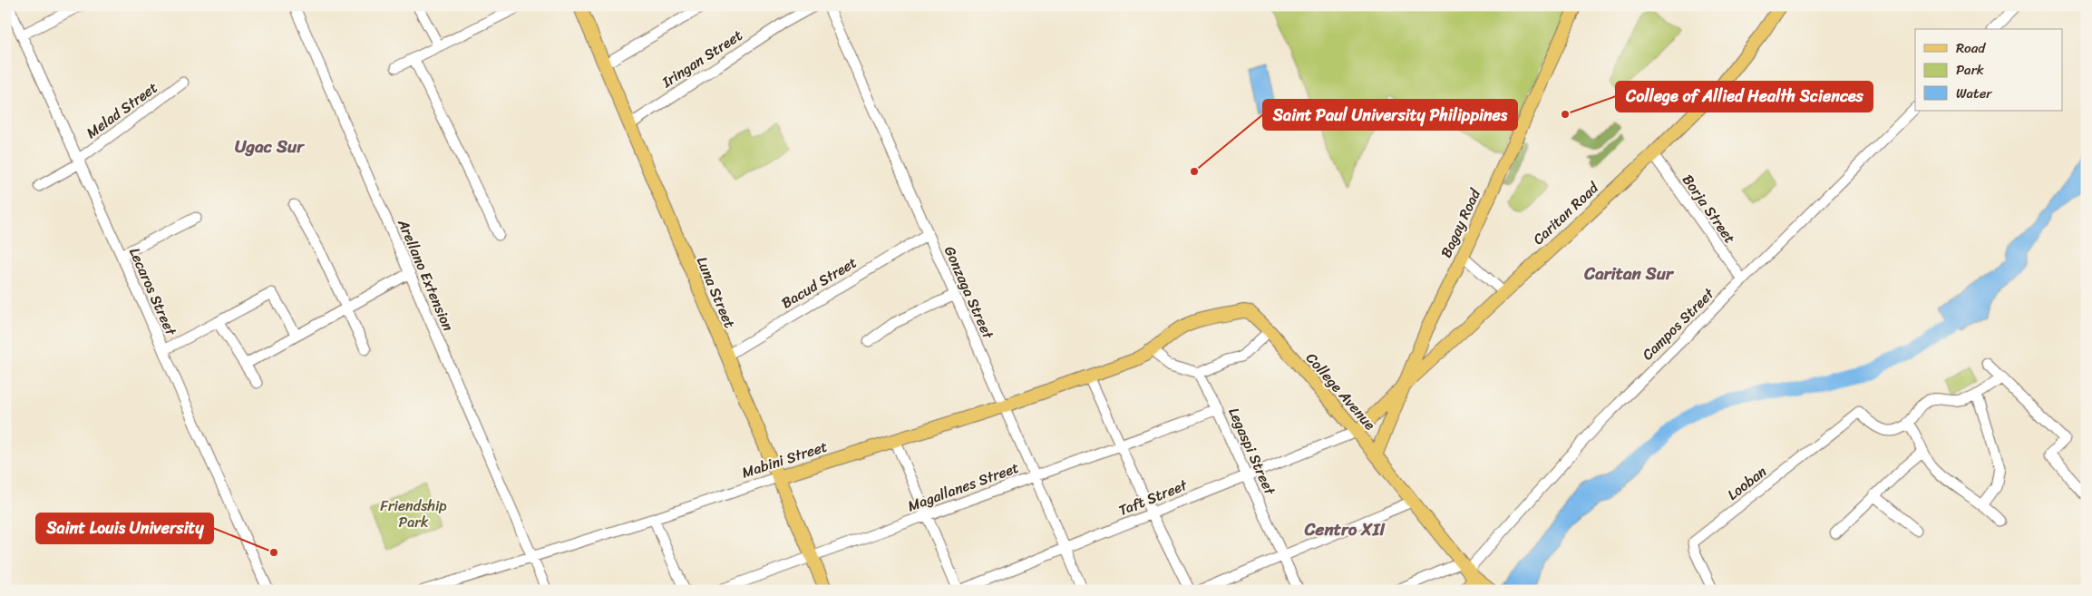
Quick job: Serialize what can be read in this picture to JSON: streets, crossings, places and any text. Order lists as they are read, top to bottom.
{
  "streets": {
    "main road": [
      "Caritan Road",
      "Bagay Road",
      "Luna Street",
      "College Avenue",
      "Mabini Street"
    ],
    "street": [
      "Iringan Street",
      "Melad Street",
      "Borja Street",
      "Arellano Extension",
      "Bacud Street",
      "Lecaros Street",
      "Gonzaga Street",
      "Campos Street",
      "Legaspi Street",
      "Looban",
      "Magallanes Street",
      "Taft Street"
    ]
  },
  "crossings": [
    ["Iringan Street", "Luna Street"],
    ["Melad Street", "Lecaros Street"],
    ["Borja Street", "Caritan Road"],
    ["Borja Street", "Campos Street"],
    ["Caritan Road", "Bagay Road"],
    ["Caritan Road", "College Avenue"],
    ["Caritan Road", "Taft Street"],
    ["Bagay Road", "College Avenue"],
    ["Arellano Extension", "Mabini Street"],
    ["Bacud Street", "Luna Street"],
    ["Bacud Street", "Gonzaga Street"],
    ["Luna Street", "Mabini Street"],
    ["Luna Street", "Magallanes Street"],
    ["Gonzaga Street", "Mabini Street"],
    ["Gonzaga Street", "Magallanes Street"],
    ["Gonzaga Street", "Taft Street"],
    ["Campos Street", "College Avenue"],
    ["College Avenue", "Mabini Street"],
    ["College Avenue", "Taft Street"],
    ["Legaspi Street", "Magallanes Street"],
    ["Legaspi Street", "Taft Street"]
  ],
  "districts": ["Ugac Sur", "Caritan Sur", "Centro XII"],
  "parks": ["Friendship Park"],
  "places": ["College of Allied Health Sciences", "Saint Paul University Philippines", "Saint Louis University"],
  "legend": ["Road", "Park", "Water"]
}
